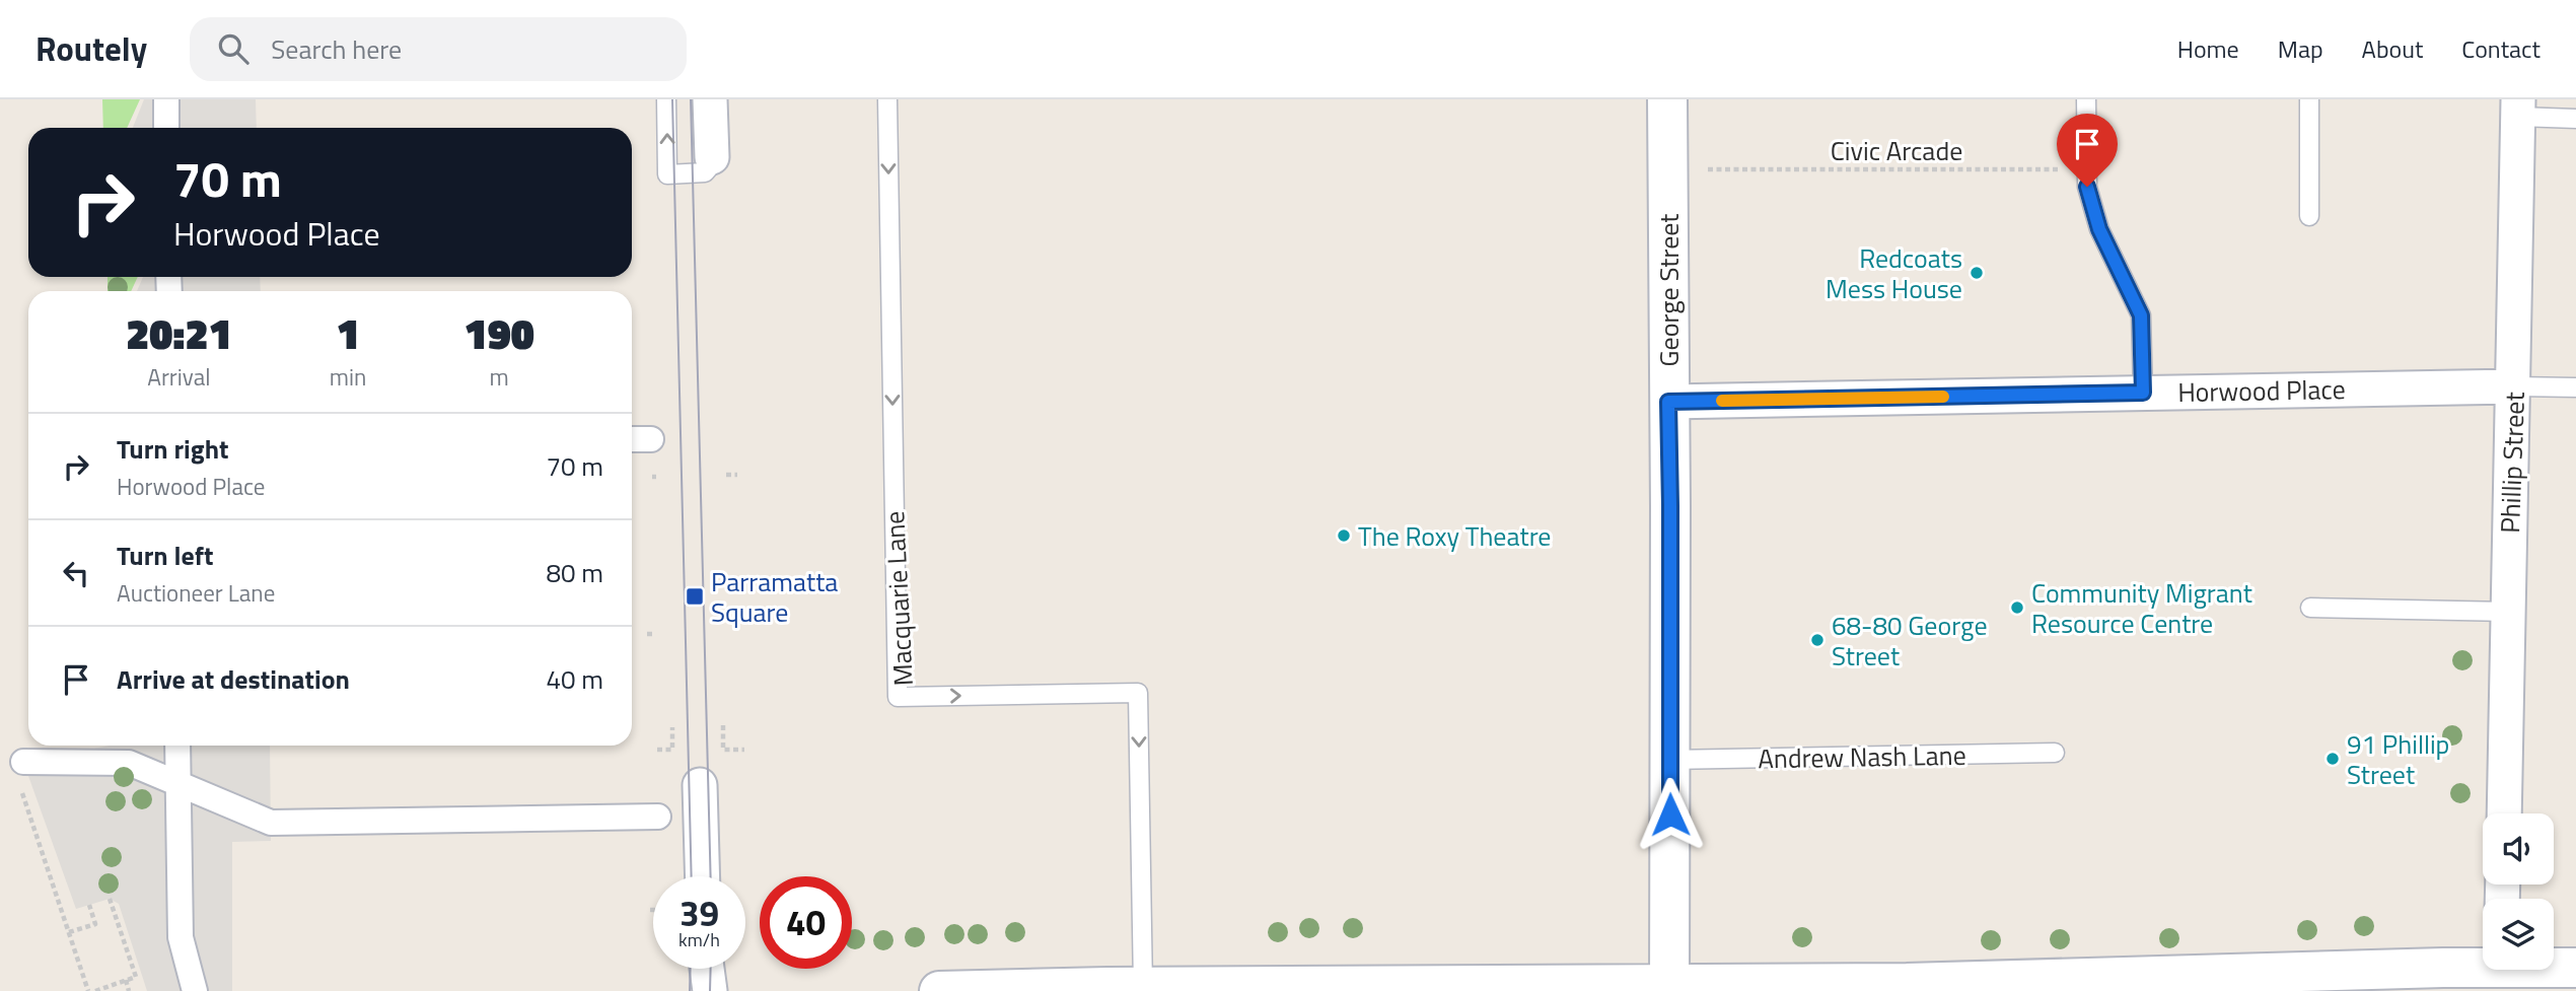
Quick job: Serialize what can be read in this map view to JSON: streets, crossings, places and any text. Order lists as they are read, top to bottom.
{
  "streets": {
    "street": ["George Street", "Horwood Place", "Phillip Street"],
    "lane": ["Macquarie Lane", "Andrew Nash Lane"],
    "path": ["Civic Arcade"]
  },
  "crossings": [
    ["George Street", "Horwood Place"],
    ["George Street", "Andrew Nash Lane"],
    ["Horwood Place", "Phillip Street"]
  ],
  "one_way": ["Macquarie Lane"],
  "places": {
    "other": [
      "Redcoats Mess House",
      "The Roxy Theatre",
      "Community Migrant Resource Centre",
      "68-80 George Street",
      "91 Phillip Street"
    ],
    "transit": ["Parramatta Square"]
  },
  "page": {
    "header": "Routely",
    "search": "Search here",
    "nav": [
      "Home",
      "Map",
      "About",
      "Contact"
    ],
    "turn": ["70 m", "Horwood Place"],
    "eta": [
      "20:21",
      "Arrival",
      "1",
      "min",
      "190",
      "m"
    ],
    "list": [
      {
        "name": "Turn right",
        "note": "Horwood Place",
        "value": "70 m"
      },
      {
        "name": "Turn left",
        "note": "Auctioneer Lane",
        "value": "80 m"
      },
      {
        "name": "Arrive at destination",
        "value": "40 m"
      }
    ],
    "speed": "39 km/h",
    "limit": "40"
  }
}
